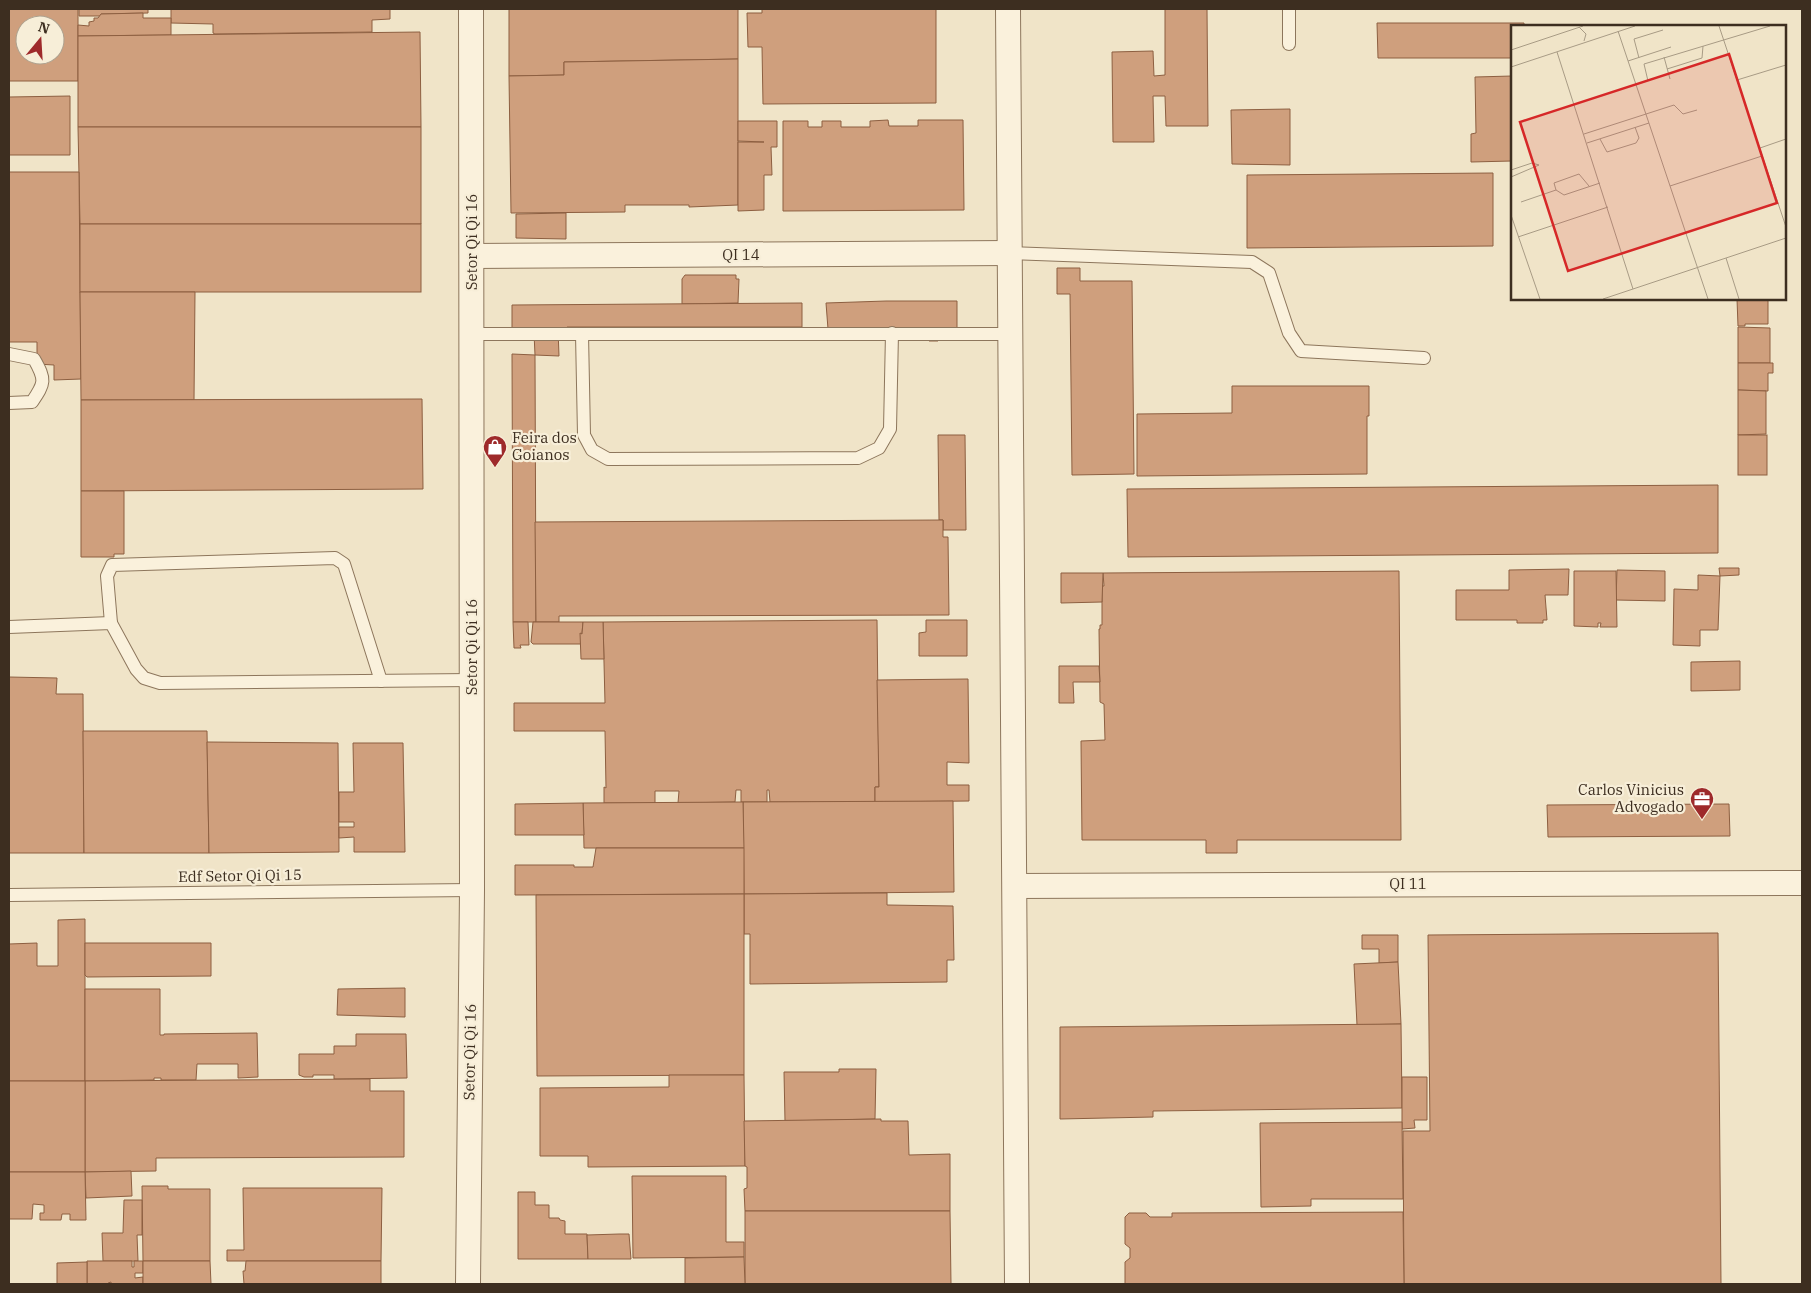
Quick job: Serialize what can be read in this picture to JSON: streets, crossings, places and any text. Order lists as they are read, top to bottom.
{
  "streets": {
    "street": ["Setor Qi Qi 16", "QI 14", "QI 11"],
    "lane": ["Edf Setor Qi Qi 15"]
  },
  "crossings": [
    ["Setor Qi Qi 16", "QI 14"],
    ["Setor Qi Qi 16", "Edf Setor Qi Qi 15"]
  ],
  "places": {
    "shop": ["Feira dos Goianos"],
    "office": ["Carlos Vinicius Advogado"]
  },
  "north": "top"
}
